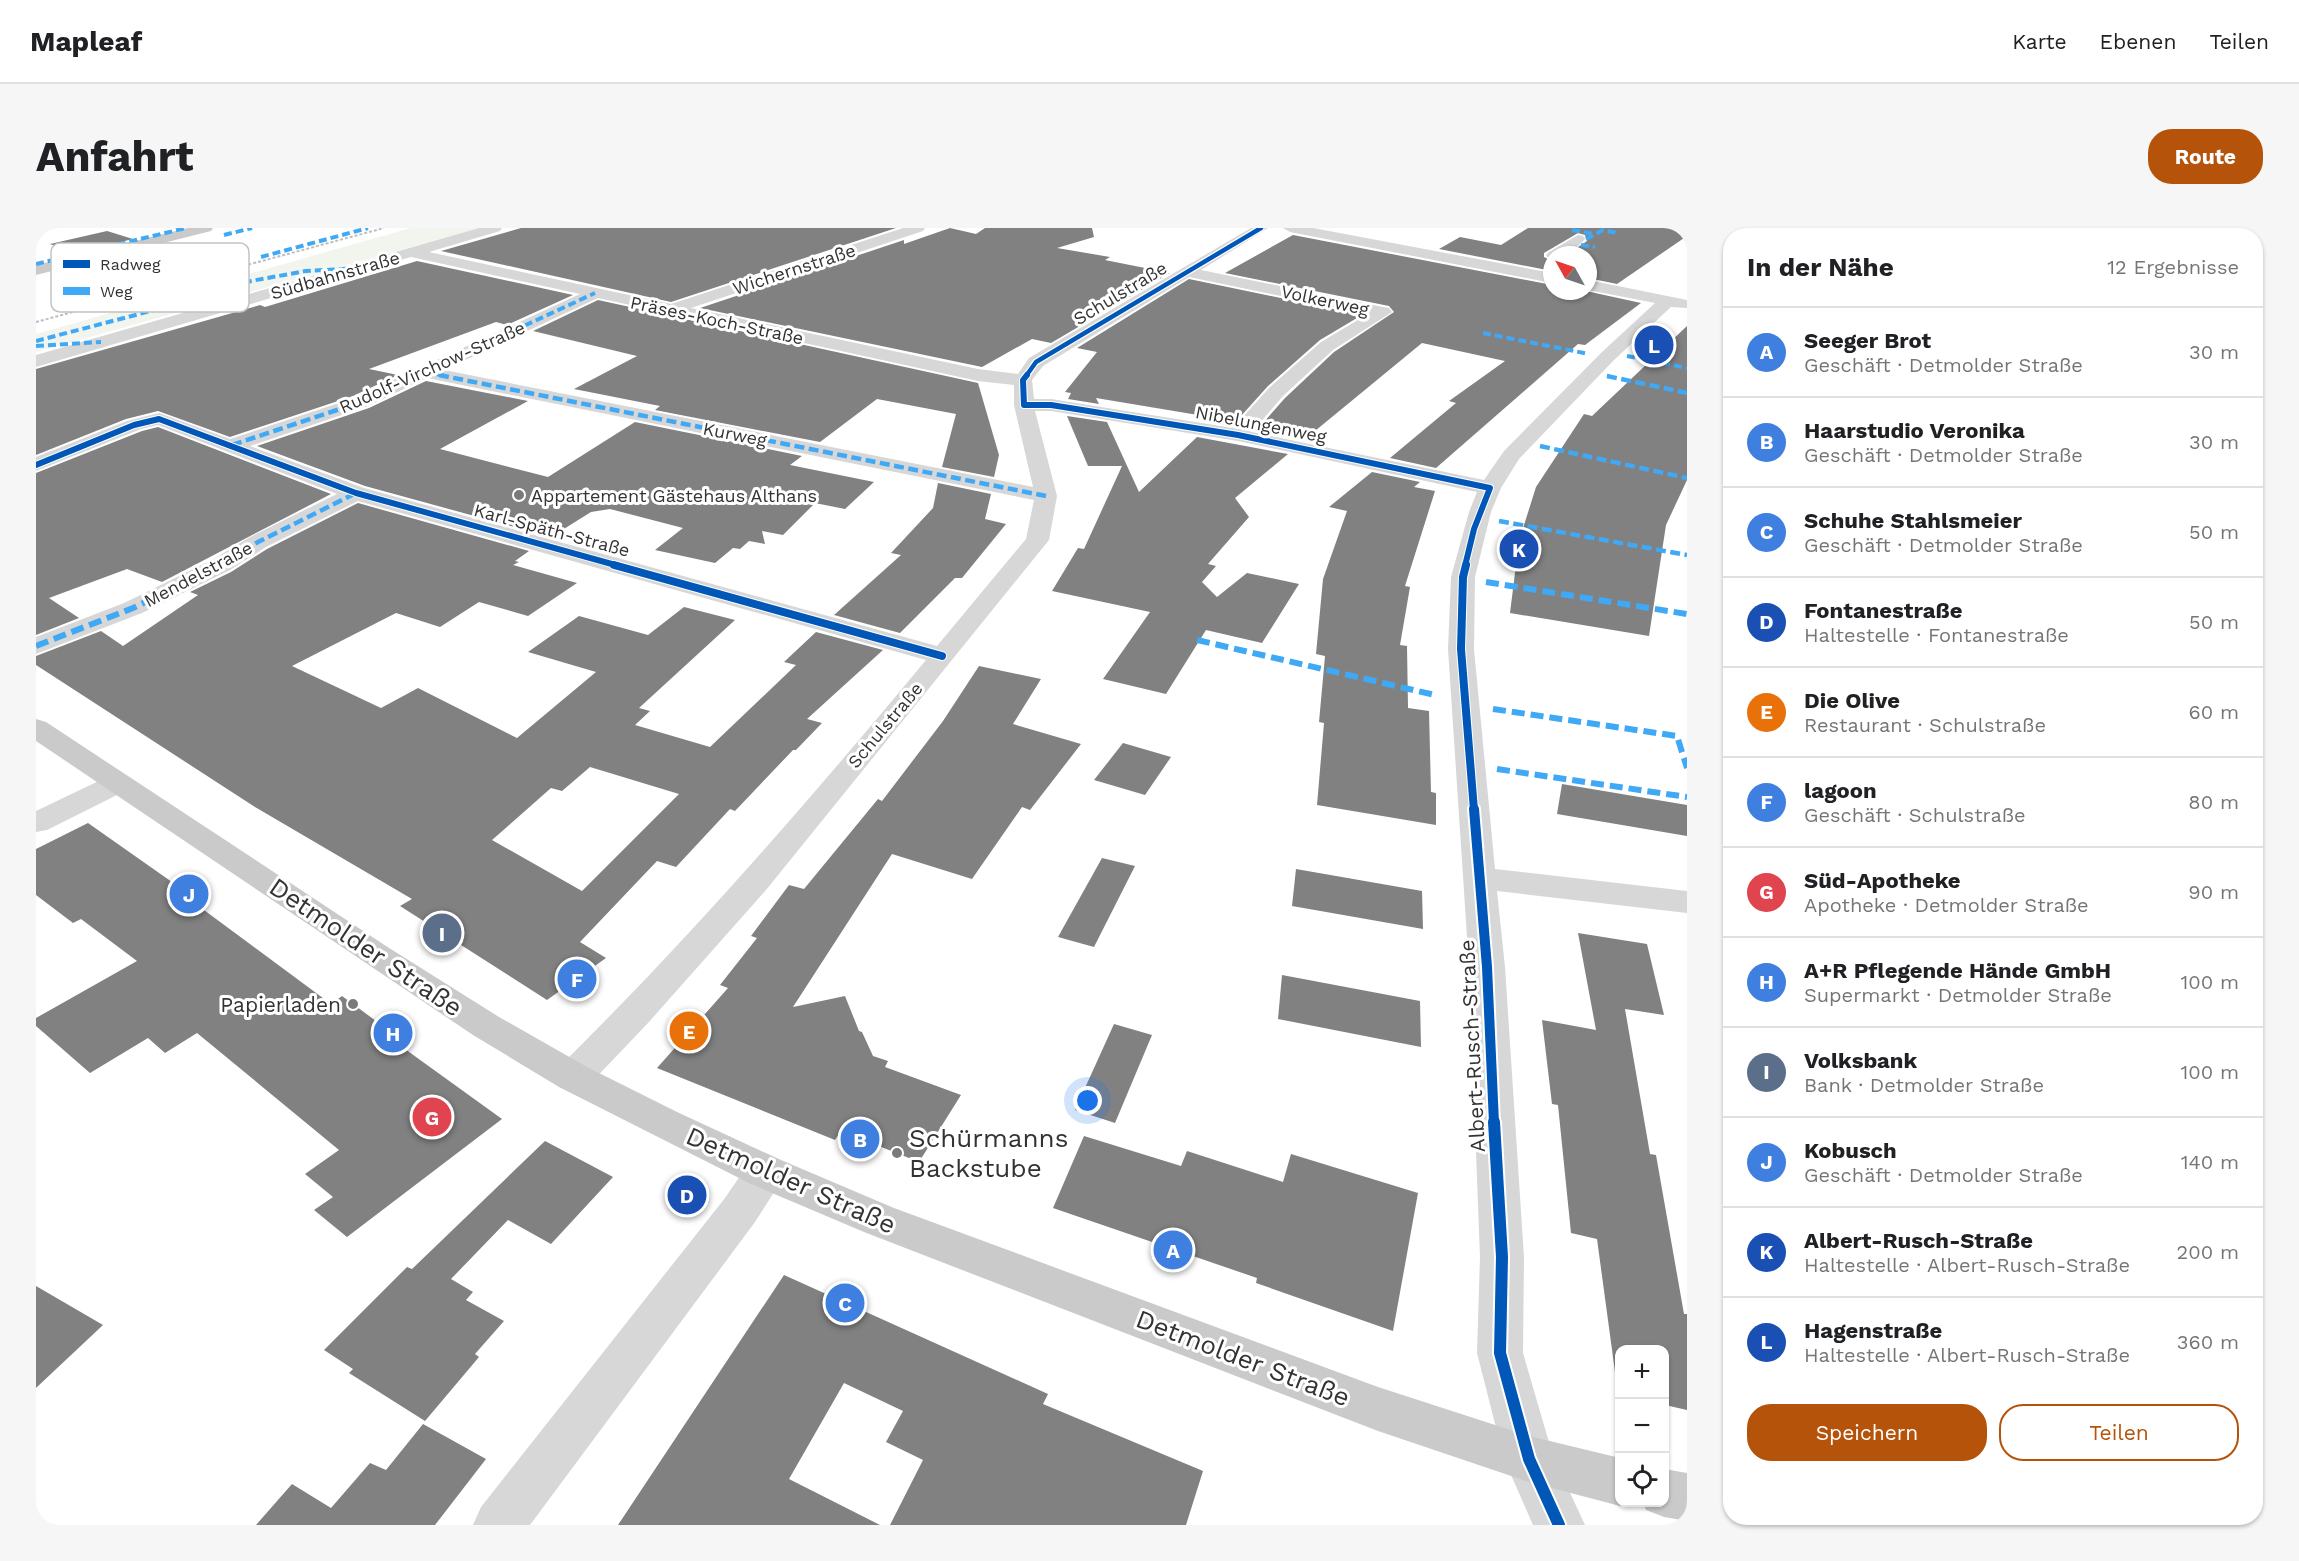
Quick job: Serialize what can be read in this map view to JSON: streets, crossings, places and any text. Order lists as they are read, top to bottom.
{
  "streets": {
    "main road": ["Detmolder Straße"],
    "street": [
      "Wichernstraße",
      "Südbahnstraße",
      "Schulstraße",
      "Volkerweg",
      "Präses-Koch-Straße",
      "Rudolf-Virchow-Straße",
      "Nibelungenweg",
      "Kurweg",
      "Karl-Späth-Straße",
      "Mendelstraße",
      "Albert-Rusch-Straße"
    ]
  },
  "crossings": [
    ["Wichernstraße", "Präses-Koch-Straße"],
    ["Südbahnstraße", "Präses-Koch-Straße"],
    ["Schulstraße", "Volkerweg"],
    ["Schulstraße", "Präses-Koch-Straße"],
    ["Schulstraße", "Nibelungenweg"],
    ["Schulstraße", "Kurweg"],
    ["Schulstraße", "Karl-Späth-Straße"],
    ["Schulstraße", "Detmolder Straße"],
    ["Volkerweg", "Nibelungenweg"],
    ["Präses-Koch-Straße", "Rudolf-Virchow-Straße"],
    ["Präses-Koch-Straße", "Nibelungenweg"],
    ["Rudolf-Virchow-Straße", "Kurweg"],
    ["Rudolf-Virchow-Straße", "Karl-Späth-Straße"],
    ["Nibelungenweg", "Albert-Rusch-Straße"],
    ["Karl-Späth-Straße", "Mendelstraße"],
    ["Detmolder Straße", "Albert-Rusch-Straße"]
  ],
  "places": ["Appartement Gästehaus Althans", "Papierladen", "Schürmanns Backstube"],
  "legend": ["Radweg", "Weg"],
  "north": "top left",
  "page": {
    "header": "Mapleaf",
    "nav": ["Karte", "Ebenen", "Teilen"],
    "buttons": [
      "Route",
      ["Speichern", "Teilen"]
    ],
    "title": "Anfahrt",
    "heading": ["In der Nähe", "12 Ergebnisse"],
    "list": [
      {
        "mark": "A",
        "name": "Seeger Brot",
        "note": "Geschäft · Detmolder Straße",
        "value": "30 m"
      },
      {
        "mark": "B",
        "name": "Haarstudio Veronika",
        "note": "Geschäft · Detmolder Straße",
        "value": "30 m"
      },
      {
        "mark": "C",
        "name": "Schuhe Stahlsmeier",
        "note": "Geschäft · Detmolder Straße",
        "value": "50 m"
      },
      {
        "mark": "D",
        "name": "Fontanestraße",
        "note": "Haltestelle · Fontanestraße",
        "value": "50 m"
      },
      {
        "mark": "E",
        "name": "Die Olive",
        "note": "Restaurant · Schulstraße",
        "value": "60 m"
      },
      {
        "mark": "F",
        "name": "lagoon",
        "note": "Geschäft · Schulstraße",
        "value": "80 m"
      },
      {
        "mark": "G",
        "name": "Süd-Apotheke",
        "note": "Apotheke · Detmolder Straße",
        "value": "90 m"
      },
      {
        "mark": "H",
        "name": "A+R Pflegende Hände GmbH",
        "note": "Supermarkt · Detmolder Straße",
        "value": "100 m"
      },
      {
        "mark": "I",
        "name": "Volksbank",
        "note": "Bank · Detmolder Straße",
        "value": "100 m"
      },
      {
        "mark": "J",
        "name": "Kobusch",
        "note": "Geschäft · Detmolder Straße",
        "value": "140 m"
      },
      {
        "mark": "K",
        "name": "Albert-Rusch-Straße",
        "note": "Haltestelle · Albert-Rusch-Straße",
        "value": "200 m"
      },
      {
        "mark": "L",
        "name": "Hagenstraße",
        "note": "Haltestelle · Albert-Rusch-Straße",
        "value": "360 m"
      }
    ],
    "pins": [
      "L",
      "K",
      "J",
      "I",
      "F",
      "E",
      "H",
      "G",
      "B",
      "D",
      "A",
      "C"
    ],
    "map_buttons": ["+", "−"]
  }
}
